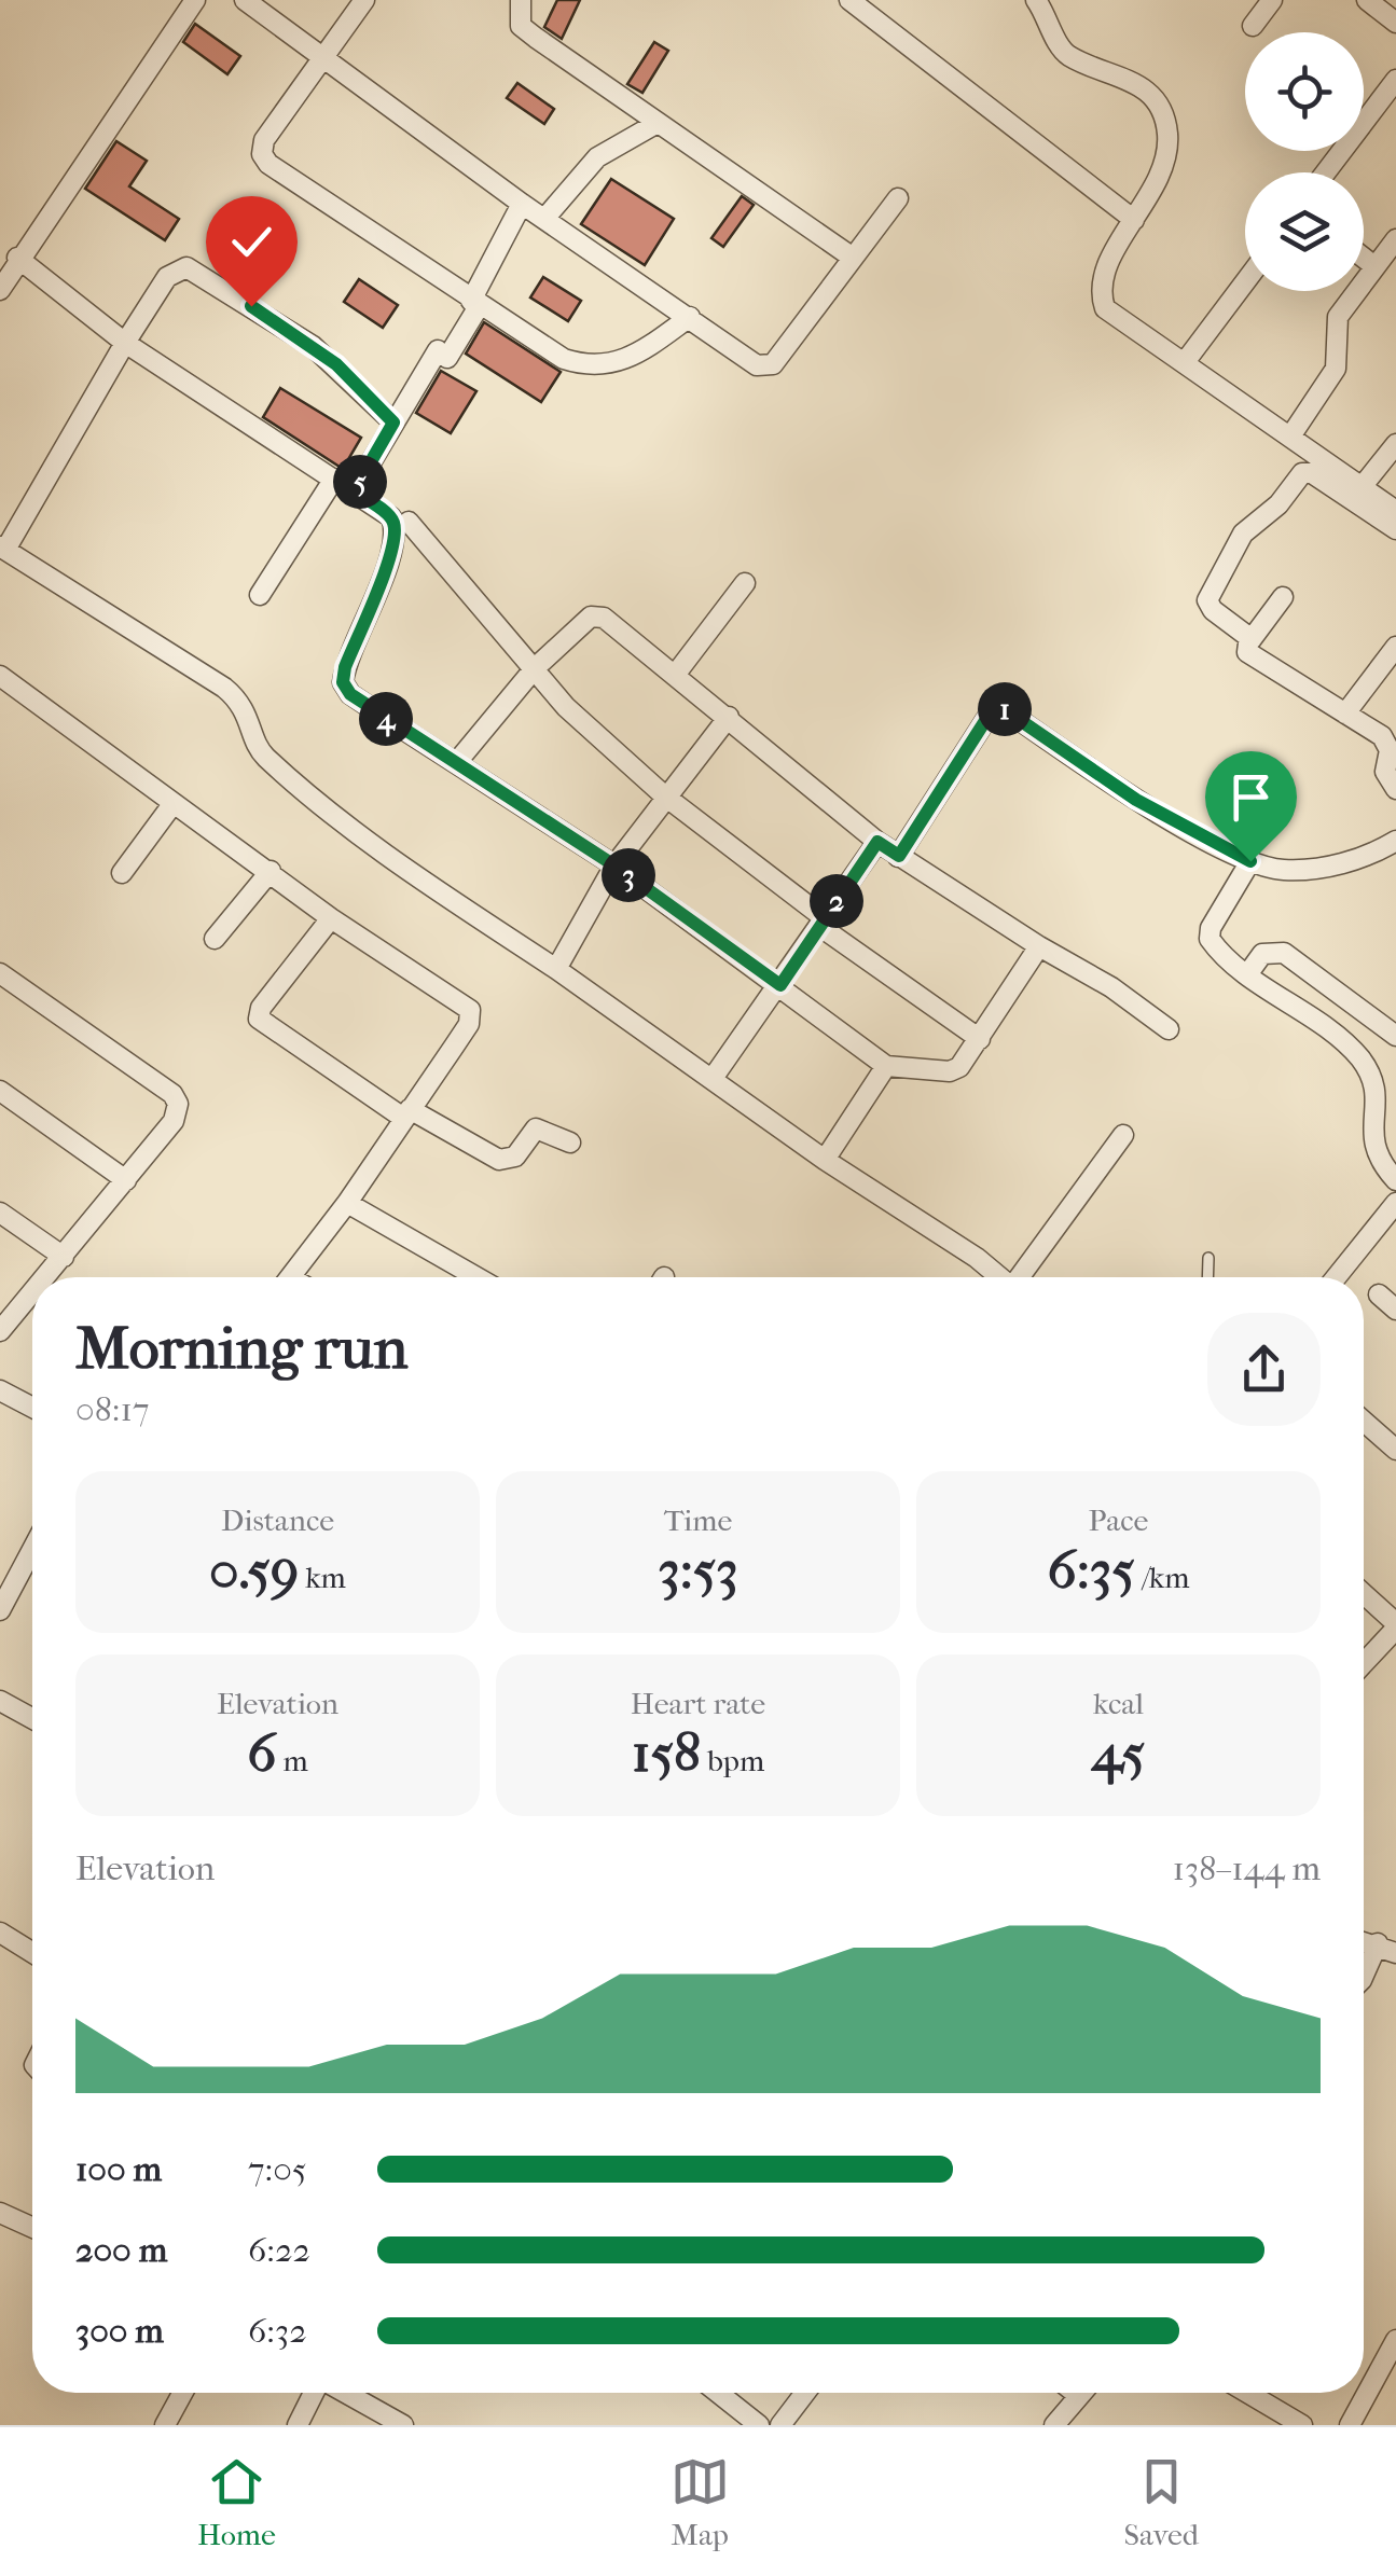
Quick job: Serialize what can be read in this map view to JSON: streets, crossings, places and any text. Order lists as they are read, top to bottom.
{
  "page": {
    "pins": [
      "5",
      "1",
      "4",
      "3",
      "2"
    ],
    "heading": ["Morning run", "08:17"],
    "stats": [
      ["Distance", "0.59 km"],
      ["Time", "3:53"],
      ["Pace", "6:35 /km"],
      ["Elevation", "6 m"],
      ["Heart rate", "158 bpm"],
      ["kcal", "45"]
    ],
    "chart": ["Elevation", "138–144 m"],
    "list": [
      {
        "name": "100 m",
        "note": "7:05"
      },
      {
        "name": "200 m",
        "note": "6:22"
      },
      {
        "name": "300 m",
        "note": "6:32"
      }
    ],
    "tabs": ["Home", "Map", "Saved"]
  }
}
